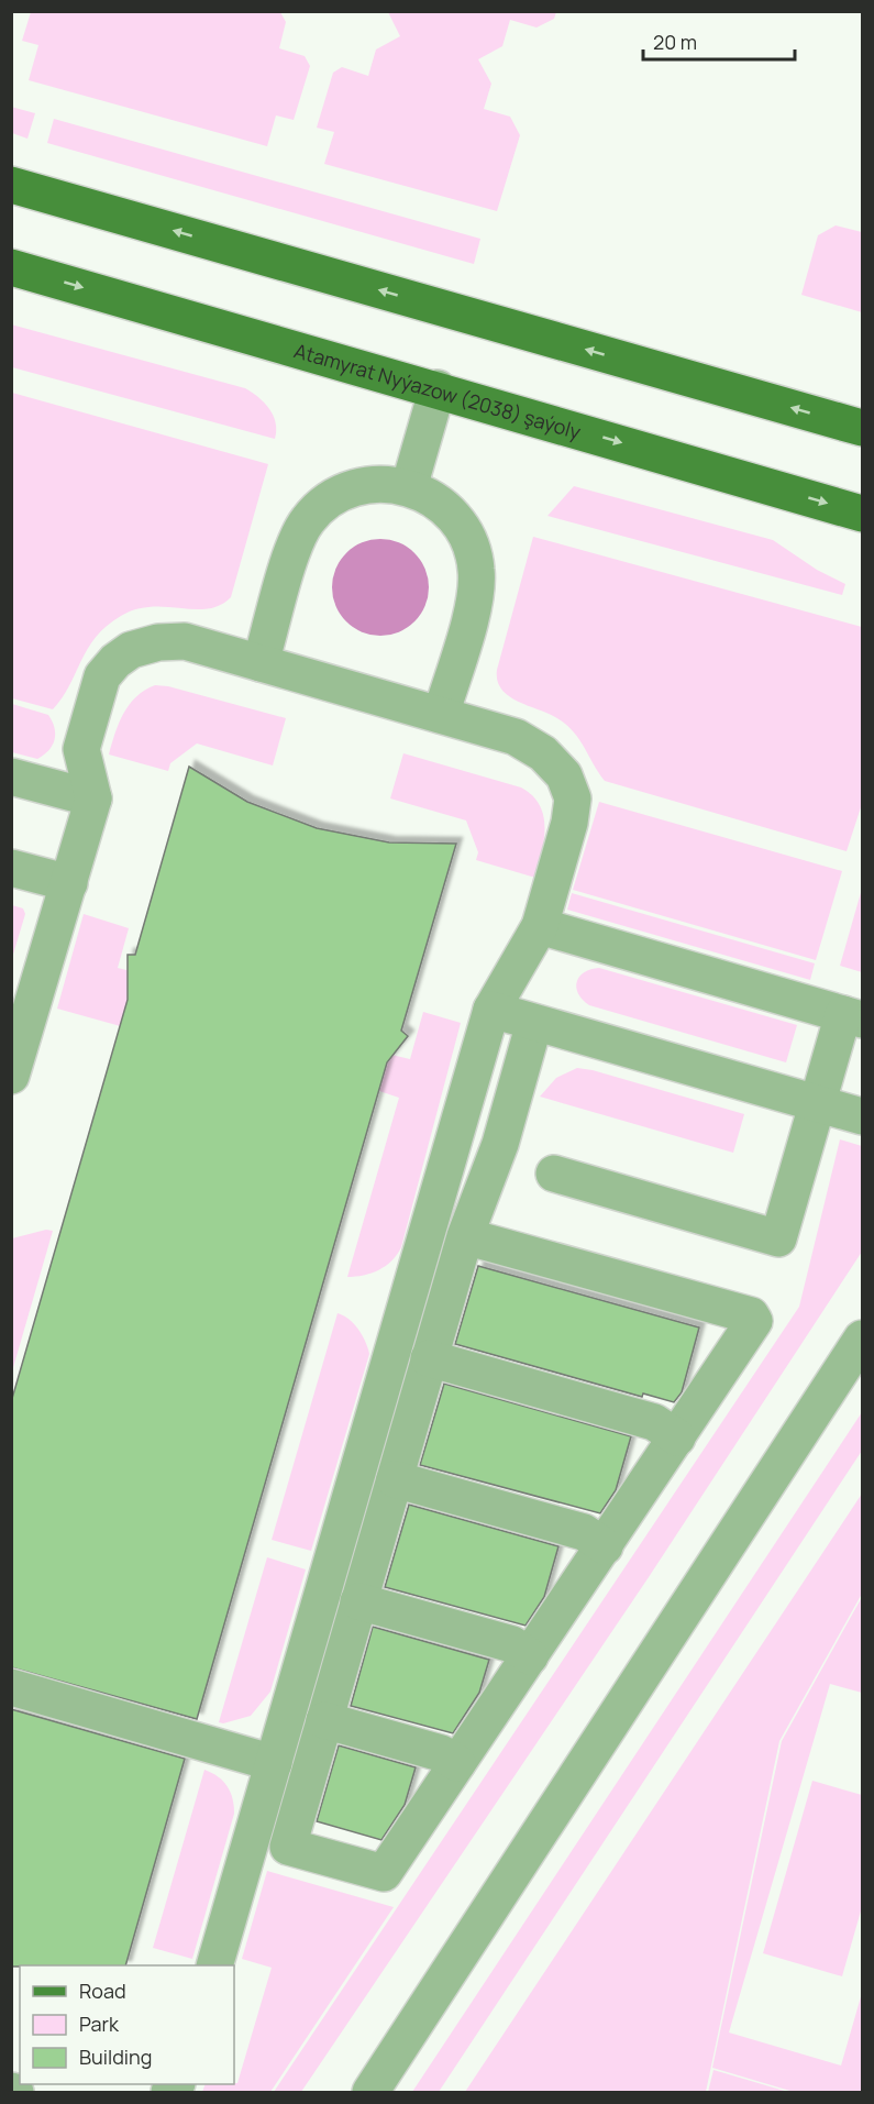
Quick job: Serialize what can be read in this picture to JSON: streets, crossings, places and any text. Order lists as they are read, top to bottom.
{
  "streets": {
    "main road": ["Atamyrat Nyýazow (2038) şaýoly"]
  },
  "legend": ["Road", "Park", "Building"],
  "scale_bar": "20 m"
}
